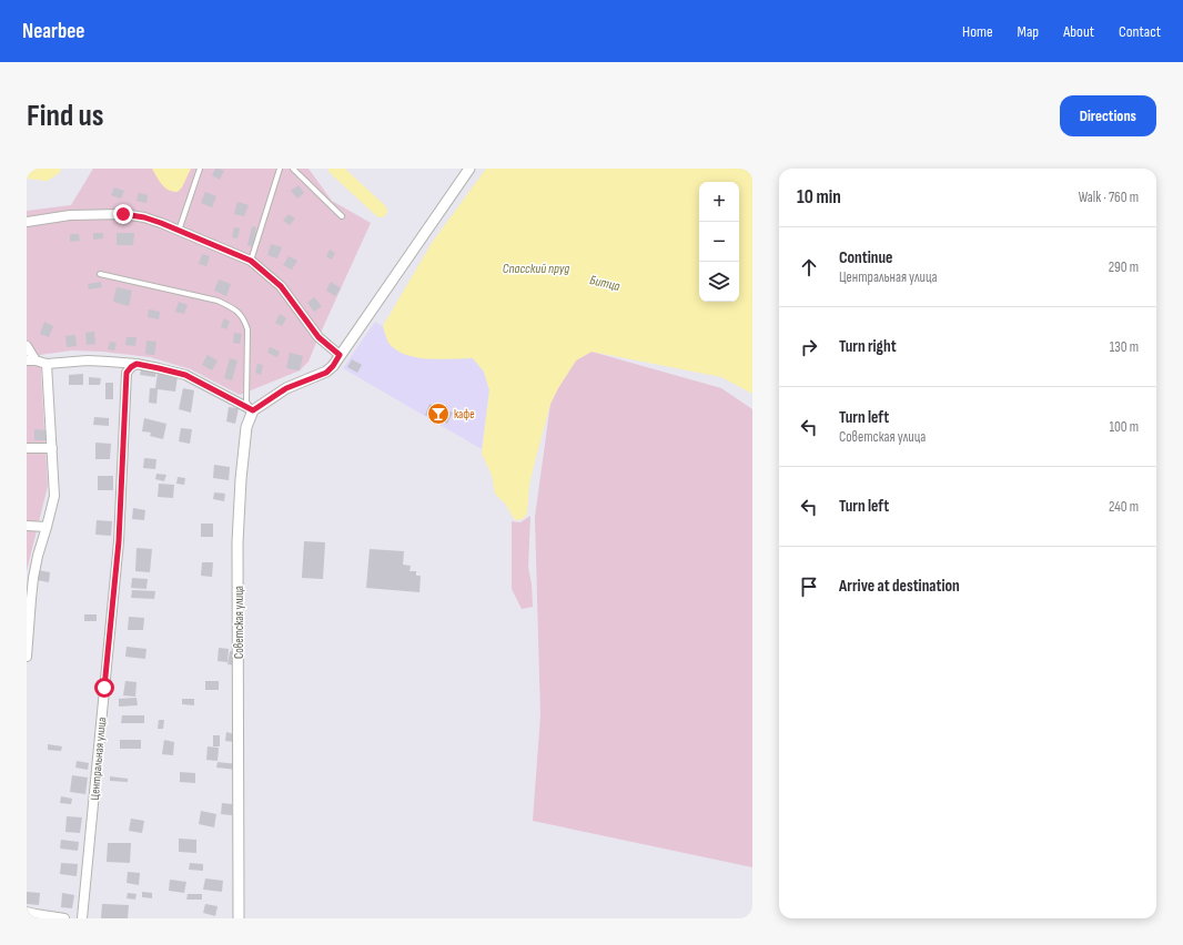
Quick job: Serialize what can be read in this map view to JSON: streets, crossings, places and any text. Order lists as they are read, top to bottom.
{
  "streets": {
    "street": ["Советская улица", "Центральная улица"]
  },
  "water": ["Спасский пруд", "Битца"],
  "places": {
    "bar": ["кафе"]
  },
  "page": {
    "header": "Nearbee",
    "nav": [
      "Home",
      "Map",
      "About",
      "Contact"
    ],
    "buttons": "Directions",
    "title": "Find us",
    "heading": ["10 min", "Walk · 760 m"],
    "map_buttons": ["+", "−"],
    "list": [
      ["Continue", "Центральная улица", "290 m"],
      ["Turn right", "130 m"],
      ["Turn left", "Советская улица", "100 m"],
      ["Turn left", "240 m"],
      "Arrive at destination"
    ]
  }
}
